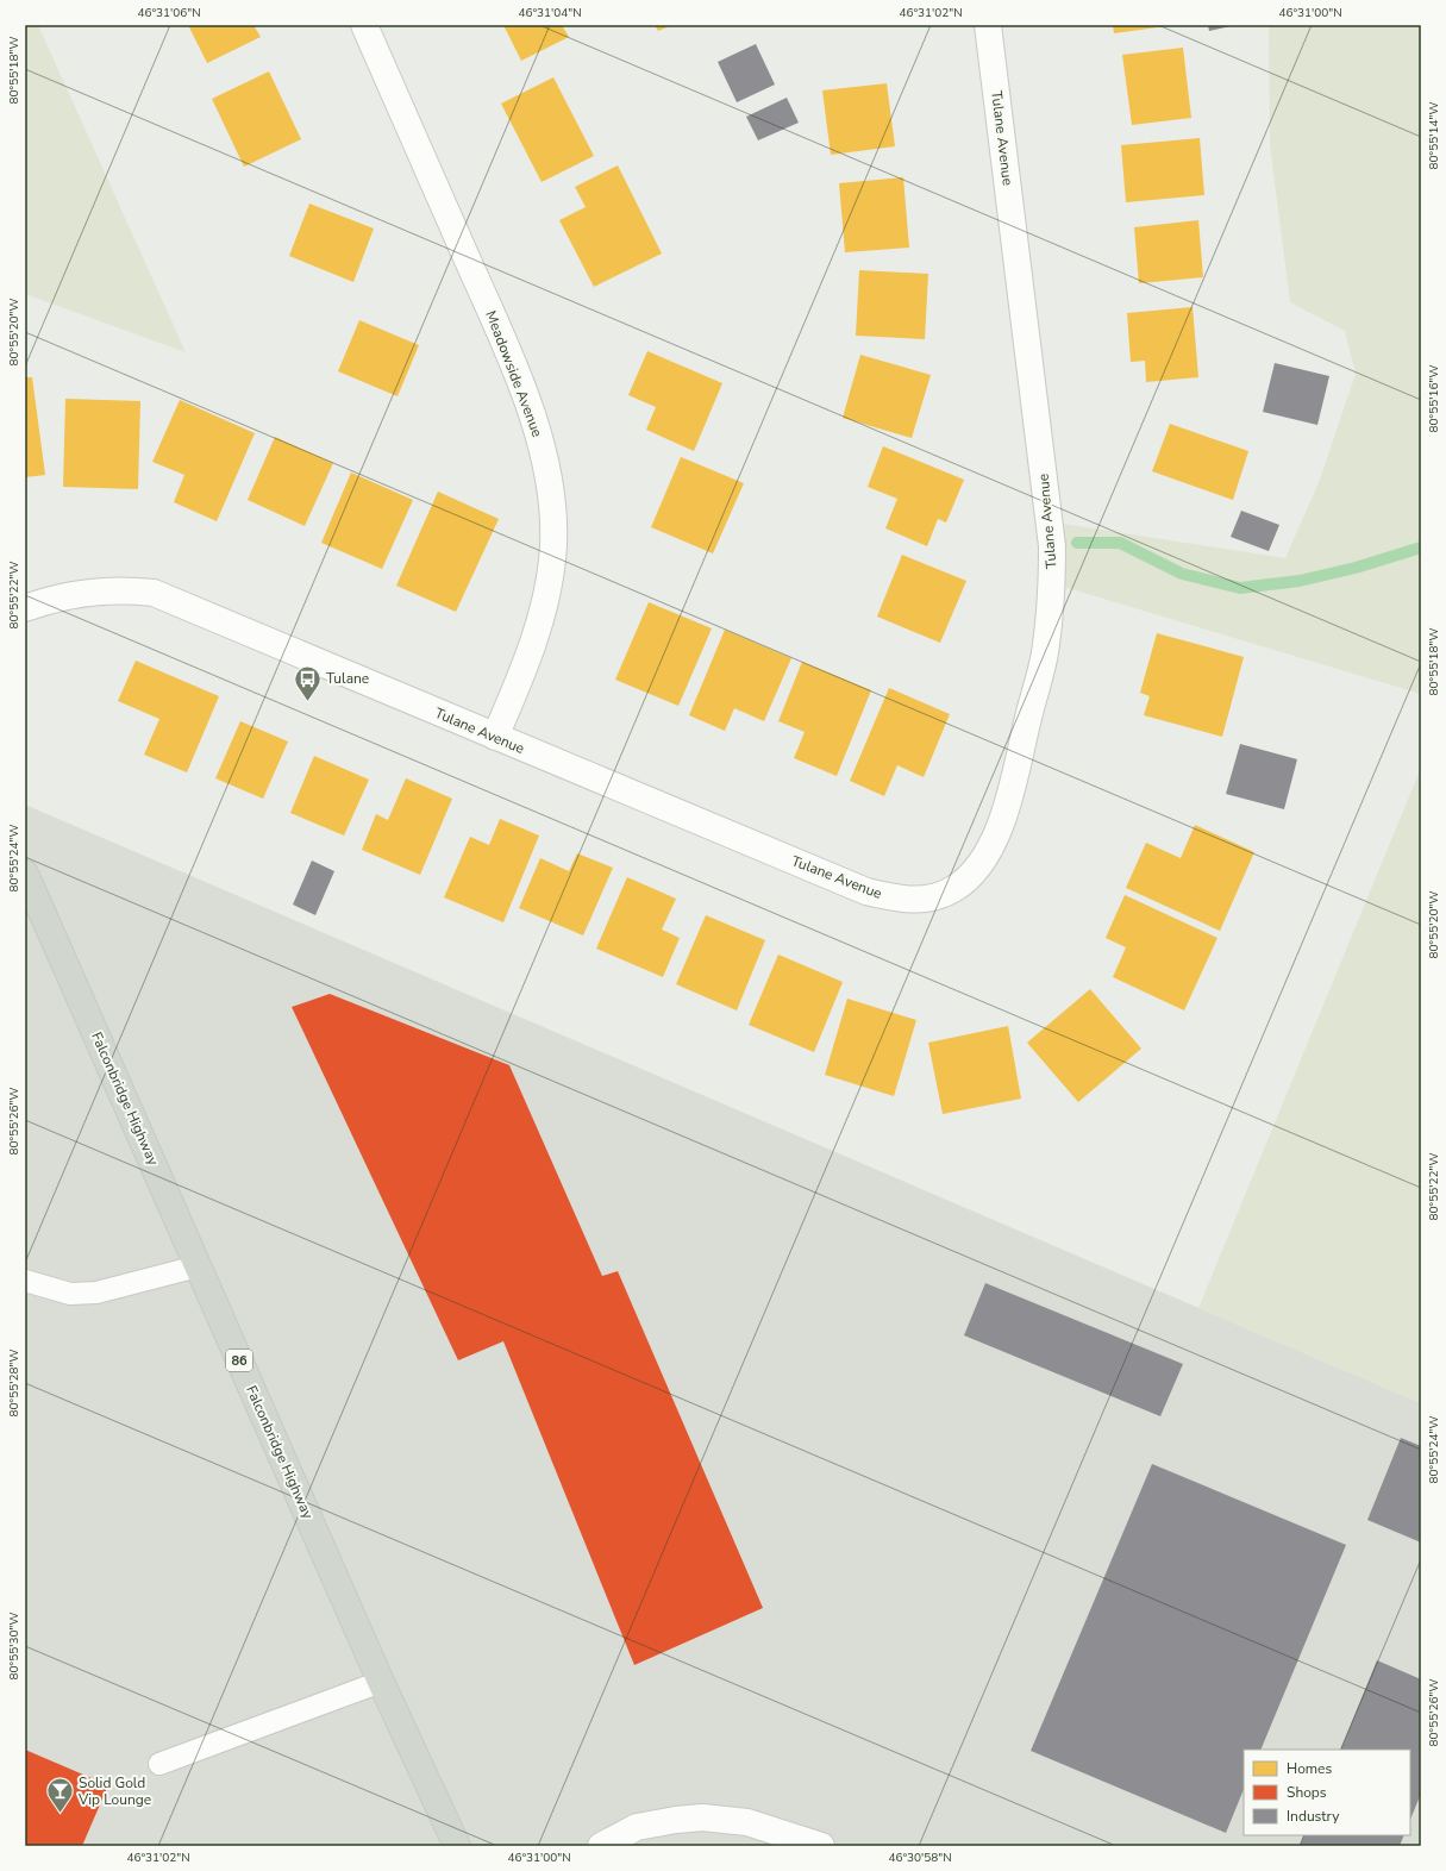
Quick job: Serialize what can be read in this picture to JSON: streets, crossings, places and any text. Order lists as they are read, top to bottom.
{
  "streets": {
    "main road": ["Falconbridge Highway", "86"],
    "street": ["Tulane Avenue", "Meadowside Avenue"]
  },
  "crossings": [
    ["Tulane Avenue", "Meadowside Avenue"]
  ],
  "places": {
    "bus stop": ["Tulane"],
    "bar": ["Solid Gold Vip Lounge"]
  },
  "legend": ["Homes", "Shops", "Industry"],
  "coordinates": [
    "46°31'06\"N",
    "46°31'04\"N",
    "46°31'02\"N",
    "46°31'00\"N",
    "80°55'18\"W",
    "80°55'14\"W",
    "80°55'20\"W",
    "80°55'16\"W",
    "80°55'22\"W",
    "80°55'24\"W",
    "80°55'26\"W",
    "80°55'28\"W",
    "80°55'30\"W",
    "46°30'58\"N"
  ]
}
